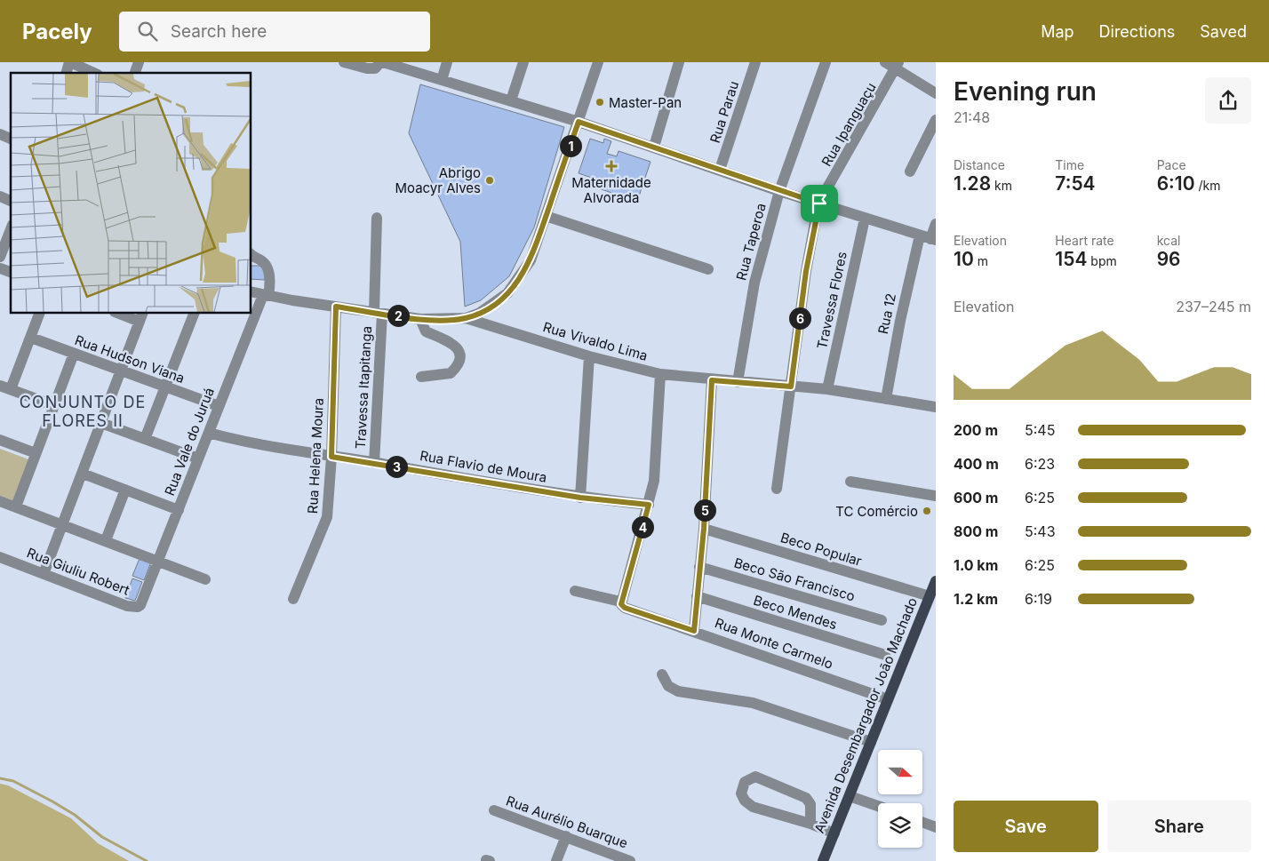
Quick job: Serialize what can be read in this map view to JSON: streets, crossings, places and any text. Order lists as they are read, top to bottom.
{
  "streets": {
    "main road": ["Avenida Desembargador João Machado"],
    "street": [
      "Rua Parau",
      "Rua Ipanguaçu",
      "Rua Taperoa",
      "Travessa Flores",
      "Rua 12",
      "Rua Vivaldo Lima",
      "Rua Hudson Viana",
      "Travessa Itapitanga",
      "Rua Vale do Juruá",
      "Rua Helena Moura",
      "Rua Flavio de Moura",
      "Beco Popular",
      "Rua Giuliu Robert",
      "Beco São Francisco",
      "Beco Mendes",
      "Rua Monte Carmelo",
      "Rua Aurélio Buarque"
    ]
  },
  "crossings": [
    ["Rua Ipanguaçu", "Rua Vivaldo Lima"],
    ["Rua Taperoa", "Rua Vivaldo Lima"],
    ["Travessa Flores", "Rua Vivaldo Lima"],
    ["Rua 12", "Rua Vivaldo Lima"],
    ["Rua Vivaldo Lima", "Travessa Itapitanga"],
    ["Rua Vivaldo Lima", "Rua Vale do Juruá"],
    ["Rua Vivaldo Lima", "Rua Helena Moura"],
    ["Rua Hudson Viana", "Rua Vale do Juruá"],
    ["Travessa Itapitanga", "Rua Flavio de Moura"],
    ["Rua Vale do Juruá", "Rua Flavio de Moura"],
    ["Rua Vale do Juruá", "Rua Giuliu Robert"],
    ["Rua Helena Moura", "Rua Flavio de Moura"],
    ["Beco Popular", "Avenida Desembargador João Machado"],
    ["Rua Monte Carmelo", "Avenida Desembargador João Machado"]
  ],
  "districts": ["CONJUNTO DE FLORES II"],
  "places": {
    "other": ["Master-Pan", "Abrigo Moacyr Alves", "TC Comércio"],
    "health": ["Maternidade Alvorada"]
  },
  "north": "right",
  "page": {
    "header": "Pacely",
    "search": "Search here",
    "nav": ["Map", "Directions", "Saved"],
    "heading": ["Evening run", "21:48"],
    "pins": [
      "1",
      "2",
      "6",
      "3",
      "5",
      "4"
    ],
    "stats": [
      ["Distance", "1.28 km"],
      ["Time", "7:54"],
      ["Pace", "6:10 /km"],
      ["Elevation", "10 m"],
      ["Heart rate", "154 bpm"],
      ["kcal", "96"]
    ],
    "chart": ["Elevation", "237–245 m"],
    "list": [
      {
        "name": "200 m",
        "note": "5:45"
      },
      {
        "name": "400 m",
        "note": "6:23"
      },
      {
        "name": "600 m",
        "note": "6:25"
      },
      {
        "name": "800 m",
        "note": "5:43"
      },
      {
        "name": "1.0 km",
        "note": "6:25"
      },
      {
        "name": "1.2 km",
        "note": "6:19"
      }
    ],
    "buttons": ["Save", "Share"]
  }
}
